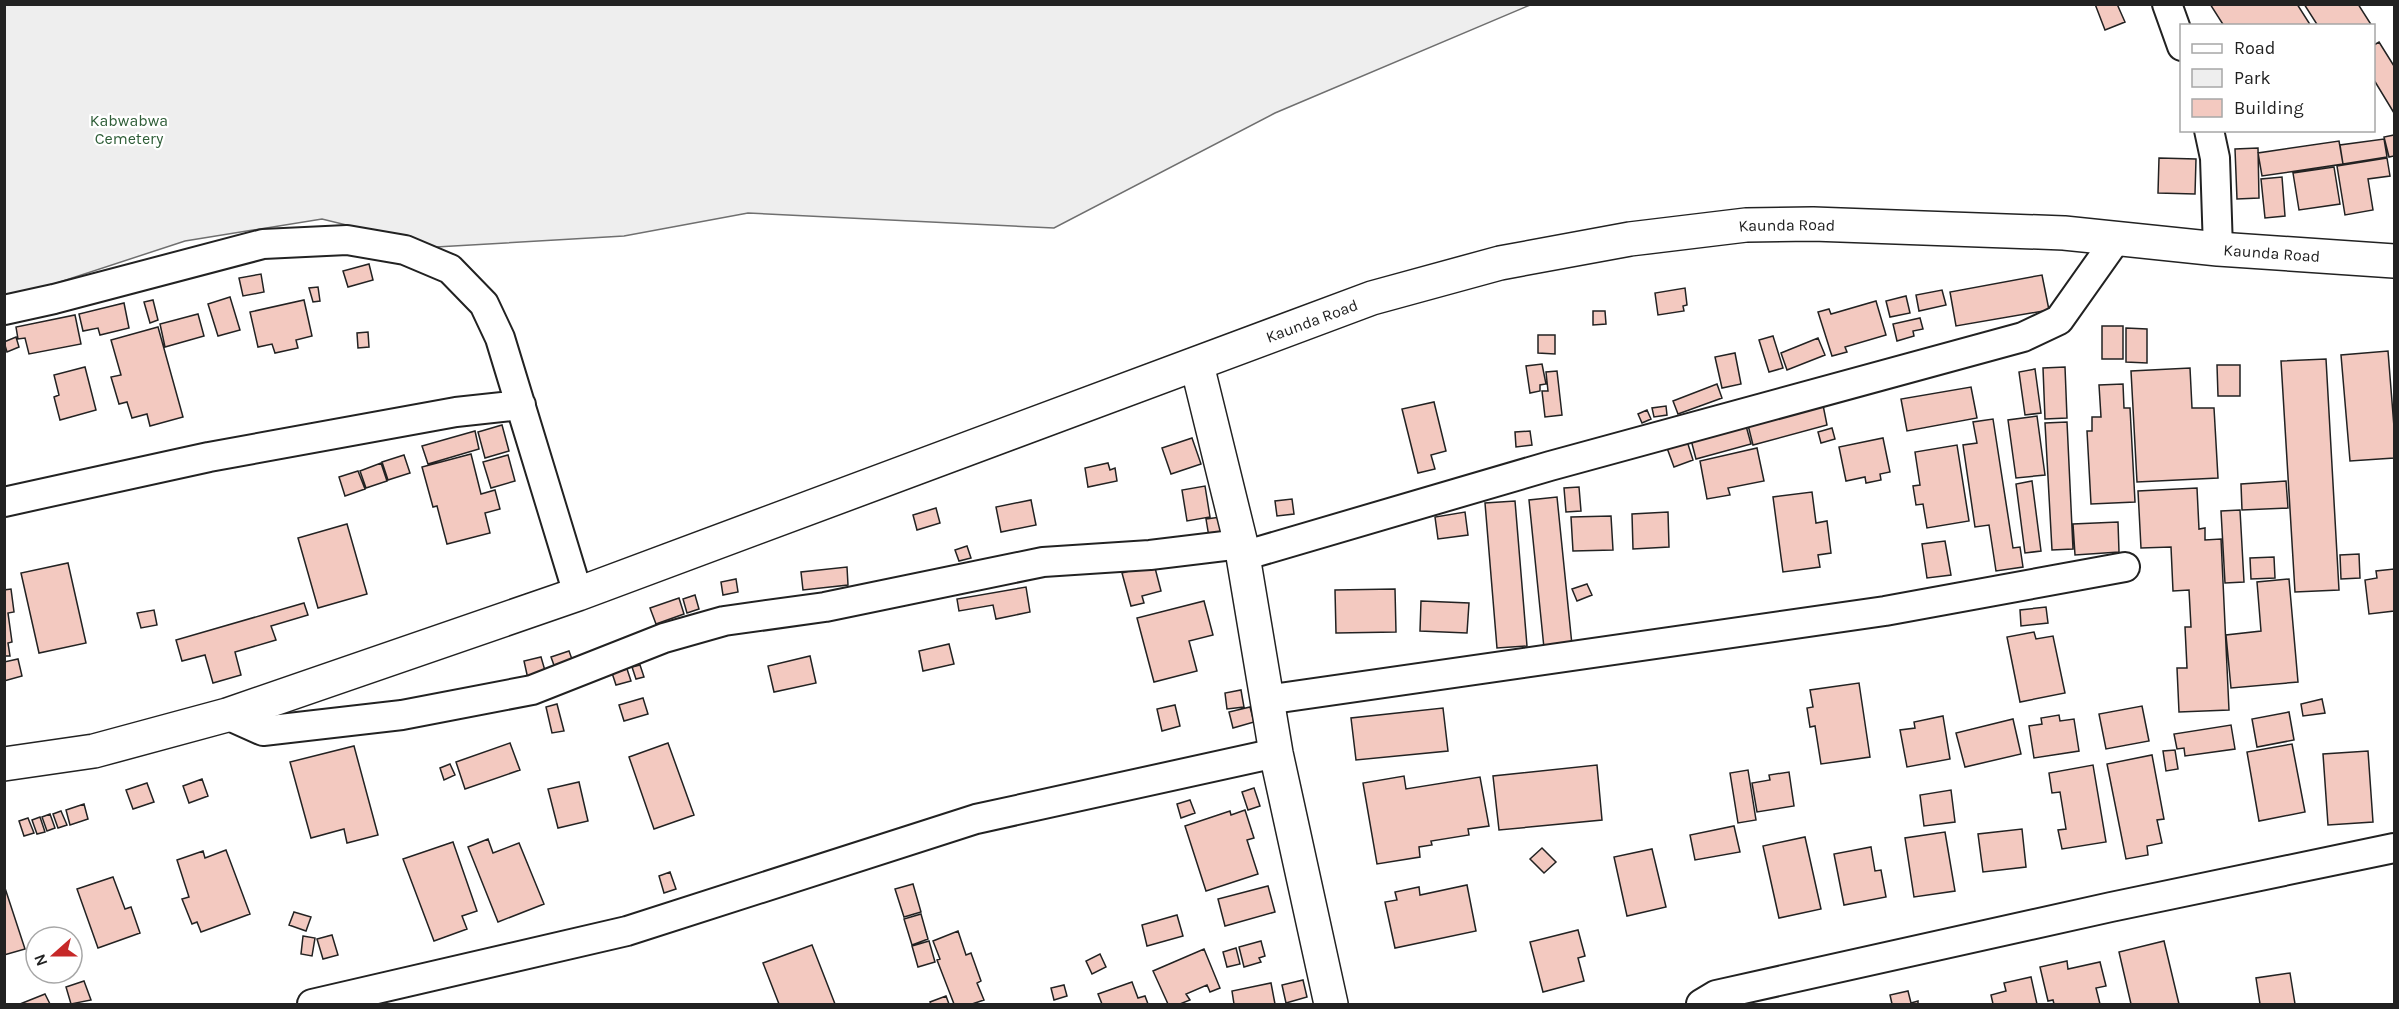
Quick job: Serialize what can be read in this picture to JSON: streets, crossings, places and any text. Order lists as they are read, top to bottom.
{
  "streets": {
    "street": ["Kaunda Road"]
  },
  "parks": ["Kabwabwa Cemetery"],
  "legend": ["Road", "Park", "Building"],
  "north": "left"
}
